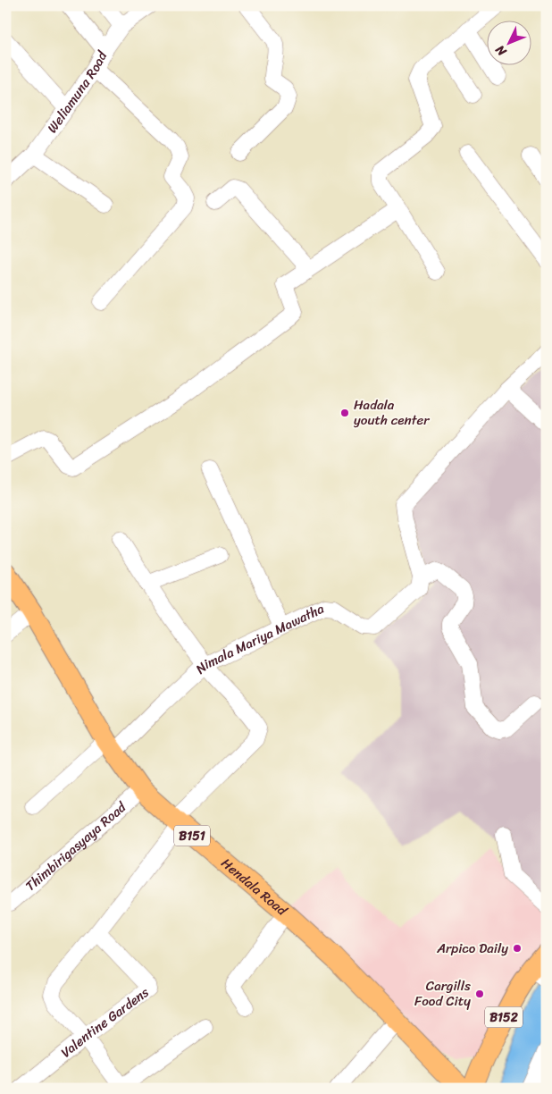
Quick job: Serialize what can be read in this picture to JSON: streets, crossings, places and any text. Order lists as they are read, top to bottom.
{
  "streets": {
    "main road": ["B151", "Hendala Road", "B152"],
    "street": [
      "Weliamuna Road",
      "Nimala Mariya Mawatha",
      "Thimbirigasyaya Road",
      "Valentine Gardens"
    ]
  },
  "crossings": [
    ["Nimala Mariya Mawatha", "Hendala Road"],
    ["Thimbirigasyaya Road", "Hendala Road"],
    ["Hendala Road", "B152"]
  ],
  "places": ["Hadala youth center", "Arpico Daily", "Cargills Food City"],
  "north": "bottom left"
}
